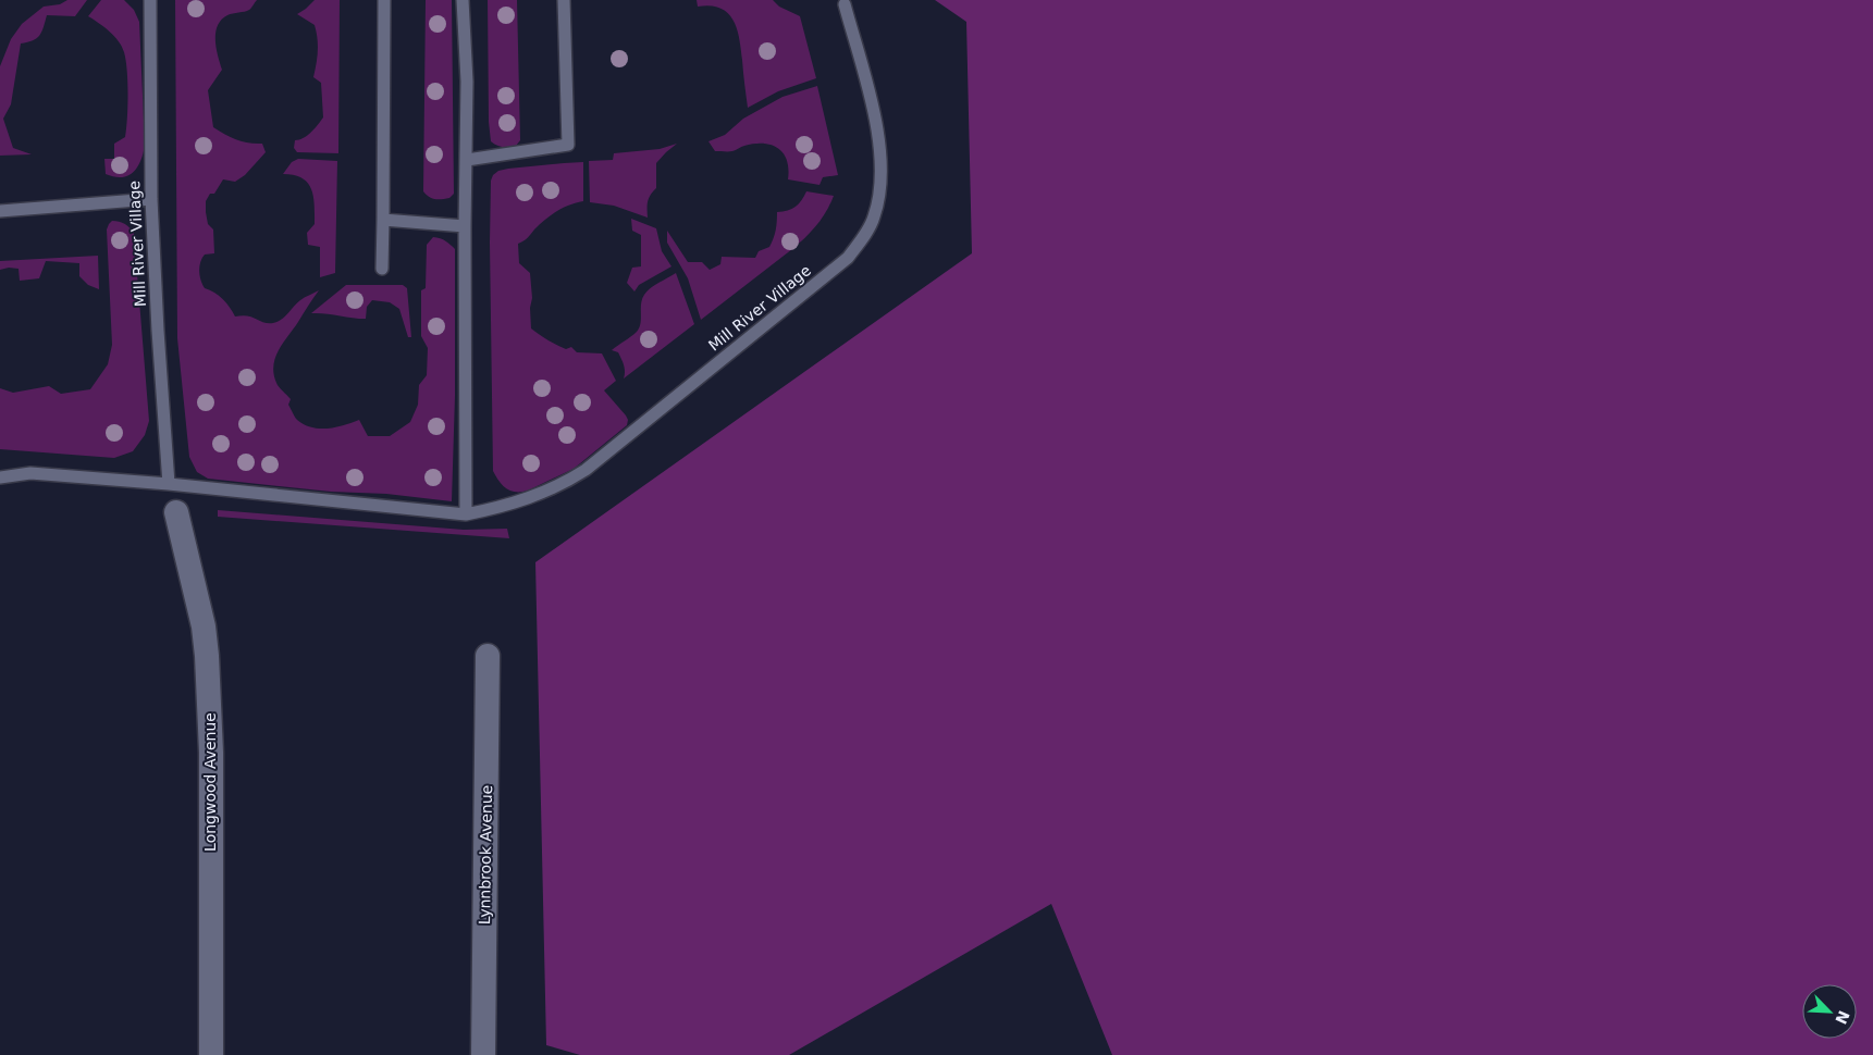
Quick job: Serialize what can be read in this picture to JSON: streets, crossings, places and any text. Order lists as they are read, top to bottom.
{
  "streets": {
    "street": ["Longwood Avenue", "Lynnbrook Avenue"],
    "lane": ["Mill River Village"]
  },
  "north": "bottom right"
}
